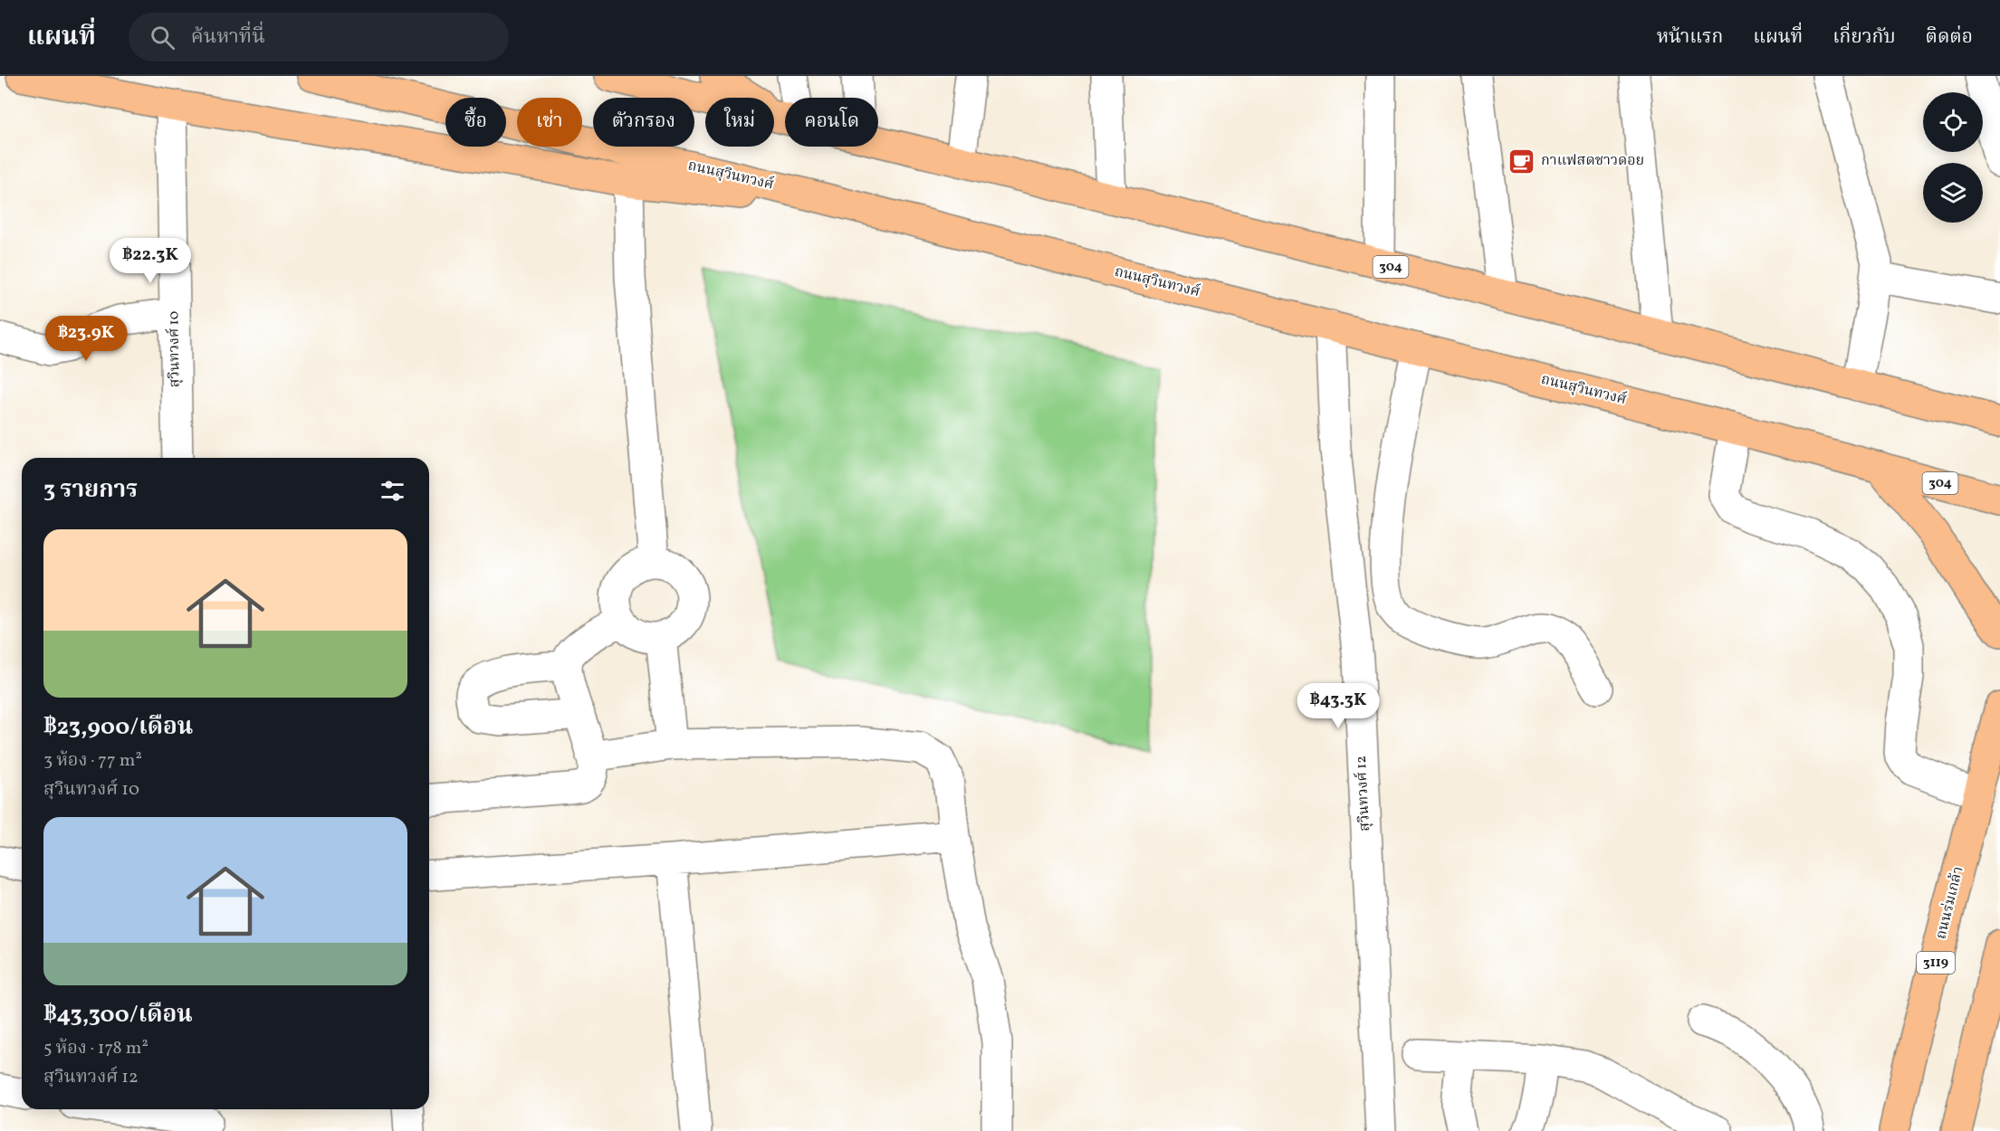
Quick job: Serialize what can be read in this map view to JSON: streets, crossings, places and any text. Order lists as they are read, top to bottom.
{
  "streets": {
    "main road": [
      "ถนนสุวินทวงศ์",
      "304",
      "ถนนร่มเกล้า",
      "3119"
    ],
    "street": ["สุวินทวงศ์ 10", "สุวินทวงศ์ 12"]
  },
  "crossings": [
    ["ถนนสุวินทวงศ์", "สุวินทวงศ์ 12"]
  ],
  "places": {
    "cafe": ["กาแฟสดชาวดอย"]
  },
  "page": {
    "header": "แผนที่",
    "search": "ค้นหาที่นี่",
    "nav": [
      "หน้าแรก",
      "แผนที่",
      "เกี่ยวกับ",
      "ติดต่อ"
    ],
    "chip": [
      "ซื้อ",
      "เช่า",
      "ตัวกรอง",
      "ใหม่",
      "คอนโด"
    ],
    "price": ["฿22.3K", "฿23.9K", "฿43.3K"],
    "heading": "3 รายการ",
    "list": [
      {
        "name": "฿23,900/เดือน",
        "note": "3 ห้อง · 77 m² · สุวินทวงศ์ 10"
      },
      {
        "name": "฿43,300/เดือน",
        "note": "5 ห้อง · 178 m² · สุวินทวงศ์ 12"
      }
    ]
  }
}
